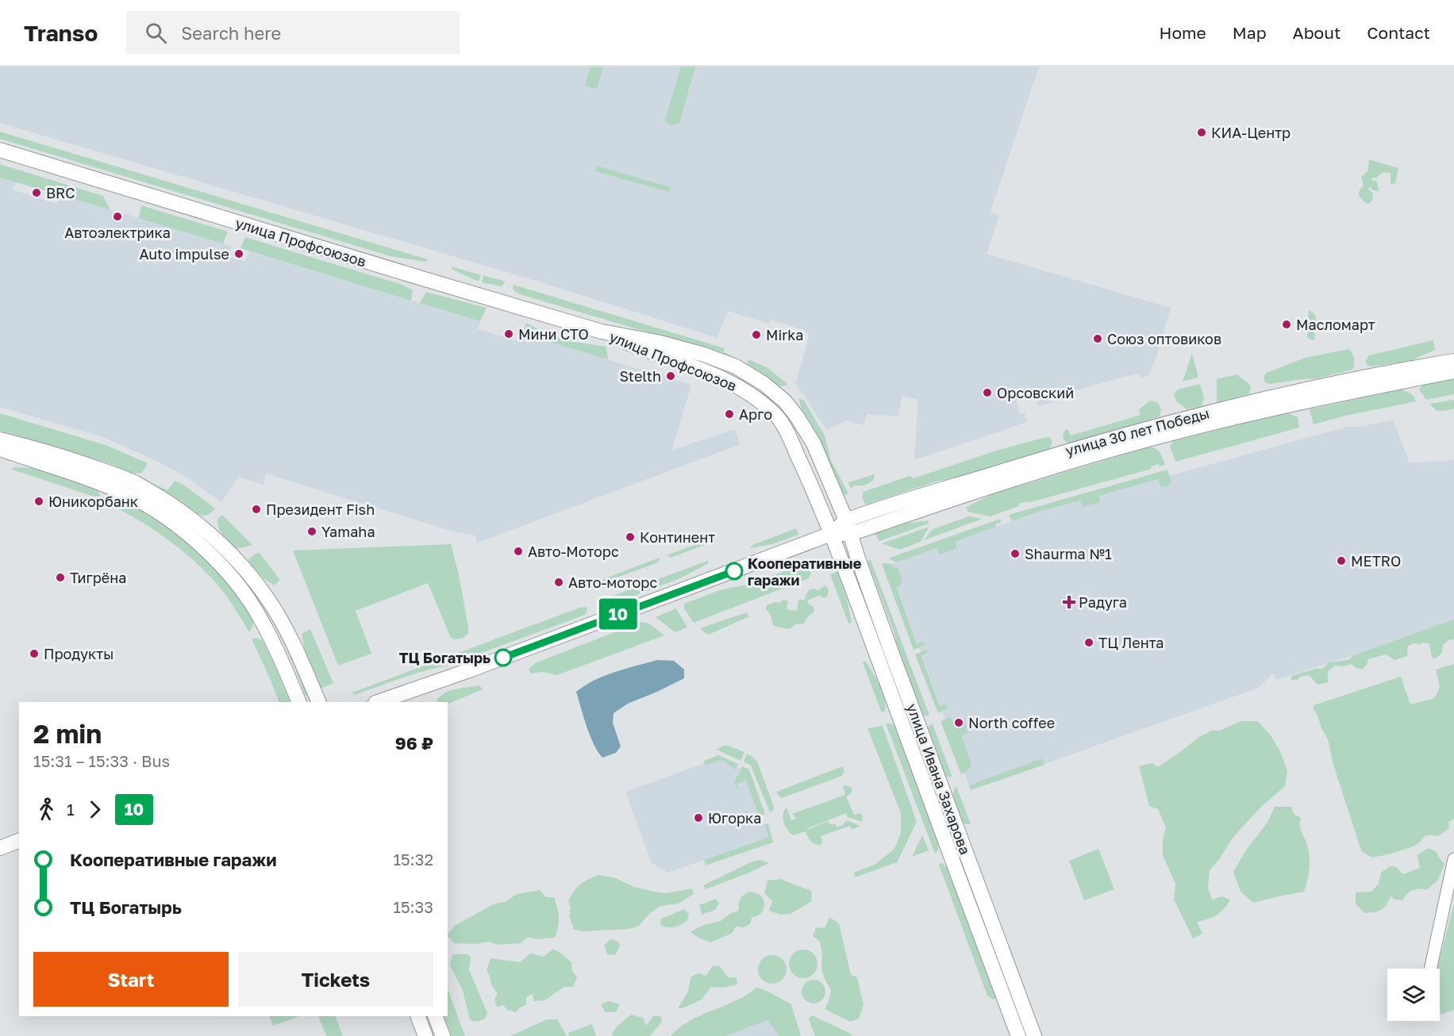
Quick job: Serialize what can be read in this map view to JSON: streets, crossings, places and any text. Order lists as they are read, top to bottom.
{
  "streets": {
    "main road": ["улица Профсоюзов", "улица 30 лет Победы", "улица Ивана Захарова"]
  },
  "crossings": [
    ["улица Профсоюзов", "улица 30 лет Победы"],
    ["улица Профсоюзов", "улица Ивана Захарова"],
    ["улица 30 лет Победы", "улица Ивана Захарова"]
  ],
  "places": {
    "other": [
      "КИА-Центр",
      "BRC",
      "Автоэлектрика",
      "Auto impulse",
      "Масломарт",
      "Мини СТО",
      "Mirka",
      "Союз оптовиков",
      "Stelth",
      "Орсовский",
      "Арго",
      "Юникорбанк",
      "Президент Fish",
      "Yamaha",
      "Континент",
      "Авто-Моторс",
      "Shaurma №1",
      "METRO",
      "Кооперативные гаражи",
      "Тигрёна",
      "Авто-моторс",
      "ТЦ Лента",
      "Продукты",
      "ТЦ Богатырь",
      "North coffee",
      "Югорка"
    ],
    "health": ["Радуга"]
  },
  "lines": ["bus line 10"],
  "page": {
    "header": "Transo",
    "search": "Search here",
    "nav": [
      "Home",
      "Map",
      "About",
      "Contact"
    ],
    "on_map": "10",
    "heading": ["2 min", "15:31 – 15:33 · Bus", "96 ₽"],
    "legs": ["1", "10"],
    "list": [
      {
        "name": "Кооперативные гаражи",
        "value": "15:32"
      },
      {
        "name": "ТЦ Богатырь",
        "value": "15:33"
      }
    ],
    "buttons": ["Start", "Tickets"]
  }
}
